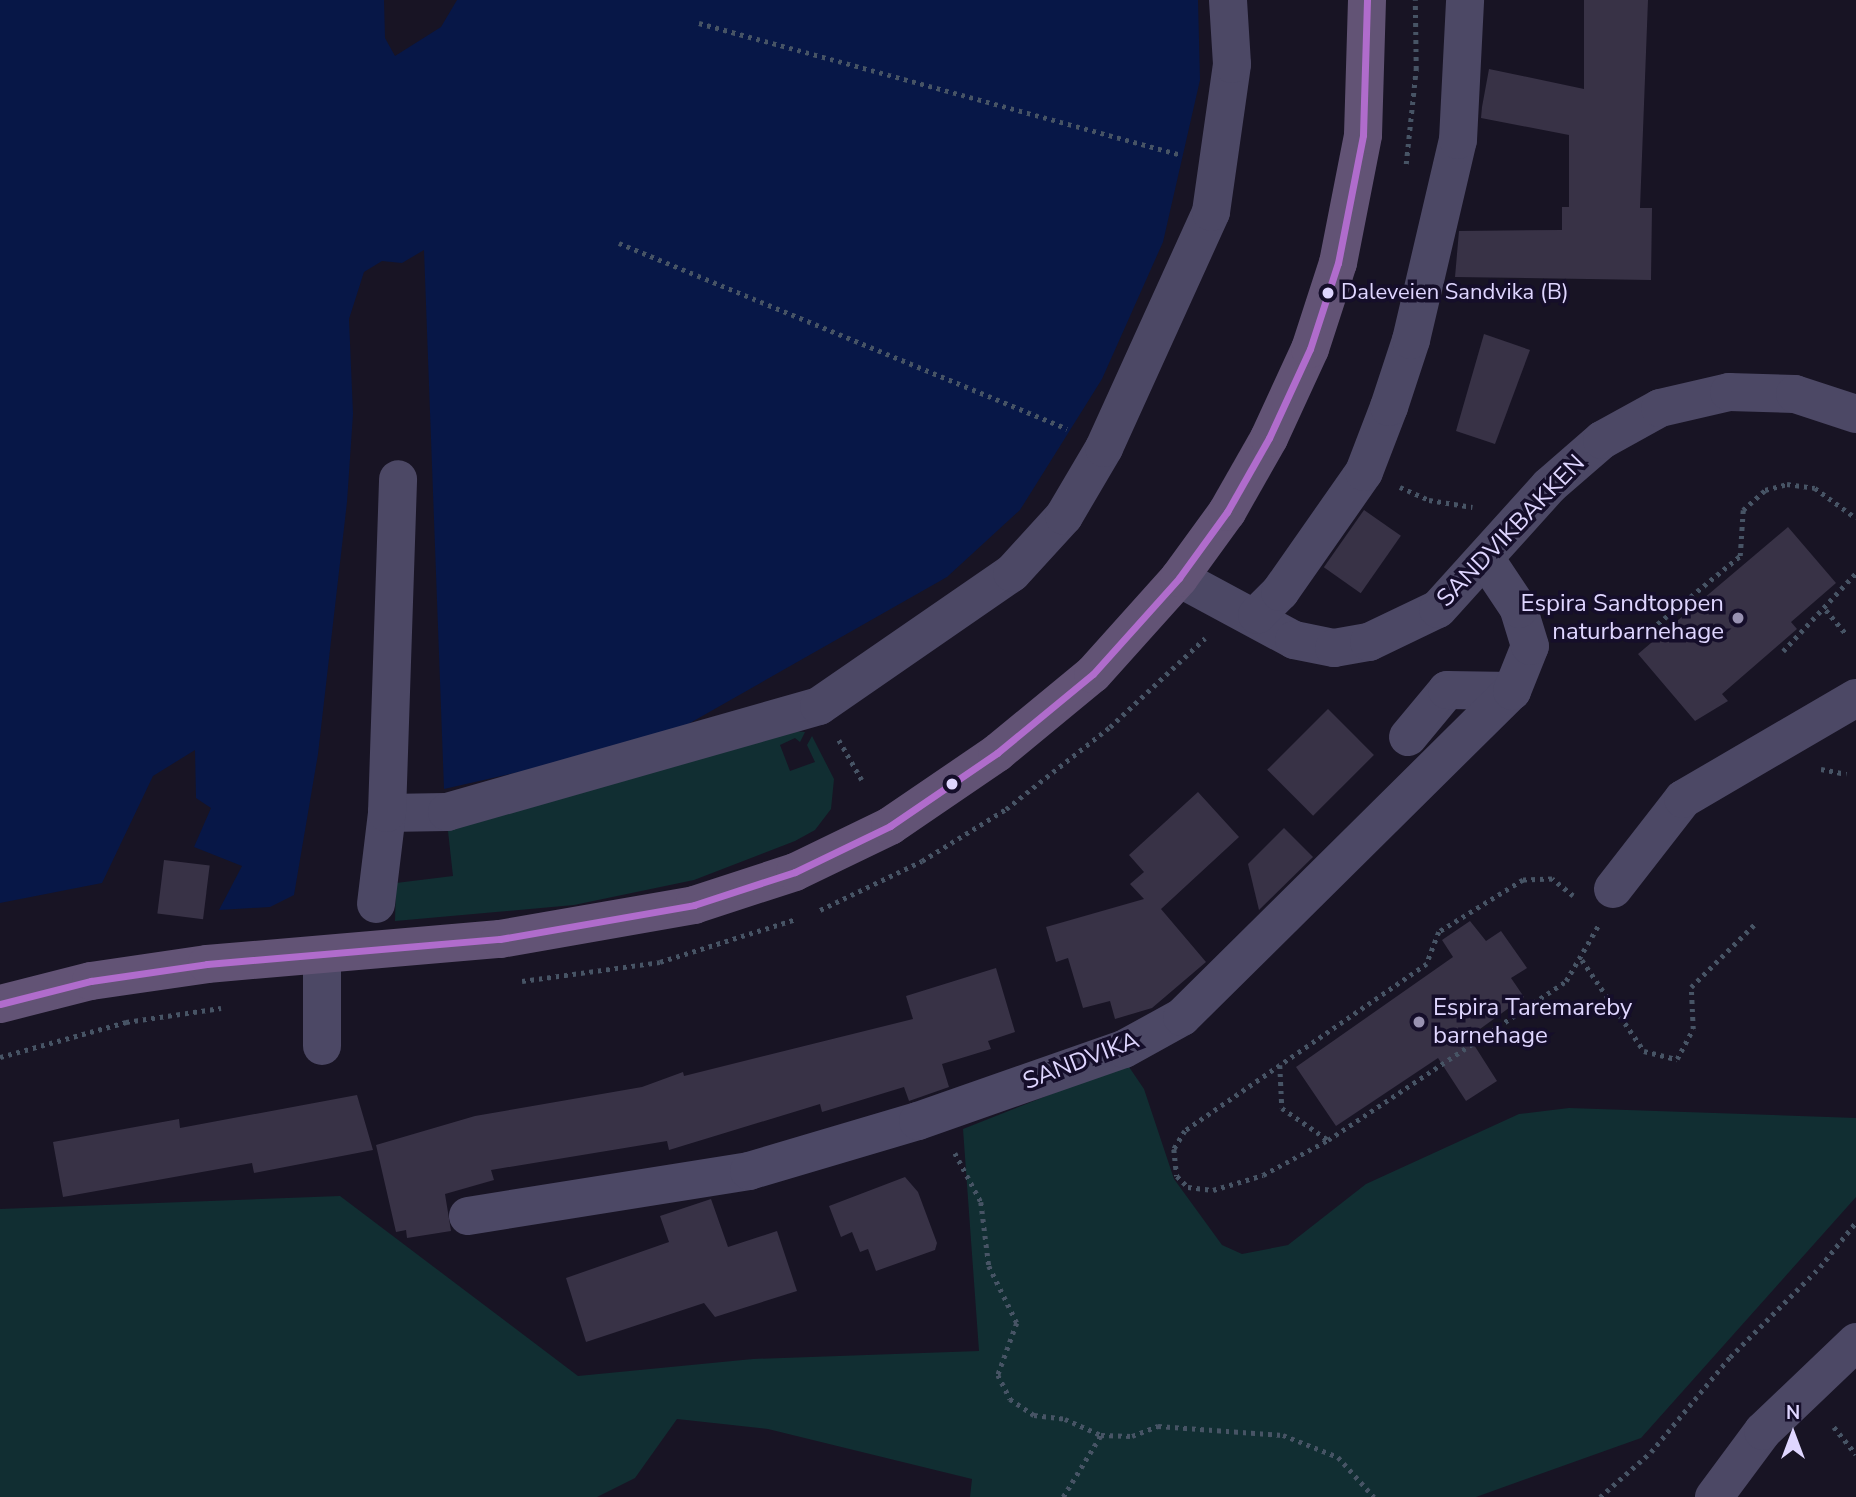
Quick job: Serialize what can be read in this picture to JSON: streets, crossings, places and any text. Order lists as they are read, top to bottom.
{
  "streets": {
    "street": ["SANDVIKBAKKEN", "SANDVIKA"]
  },
  "crossings": [
    ["SANDVIKBAKKEN", "SANDVIKA"]
  ],
  "places": ["Daleveien Sandvika (B)", "Espira Sandtoppen naturbarnehage", "Espira Taremareby barnehage"],
  "north": "top"
}
